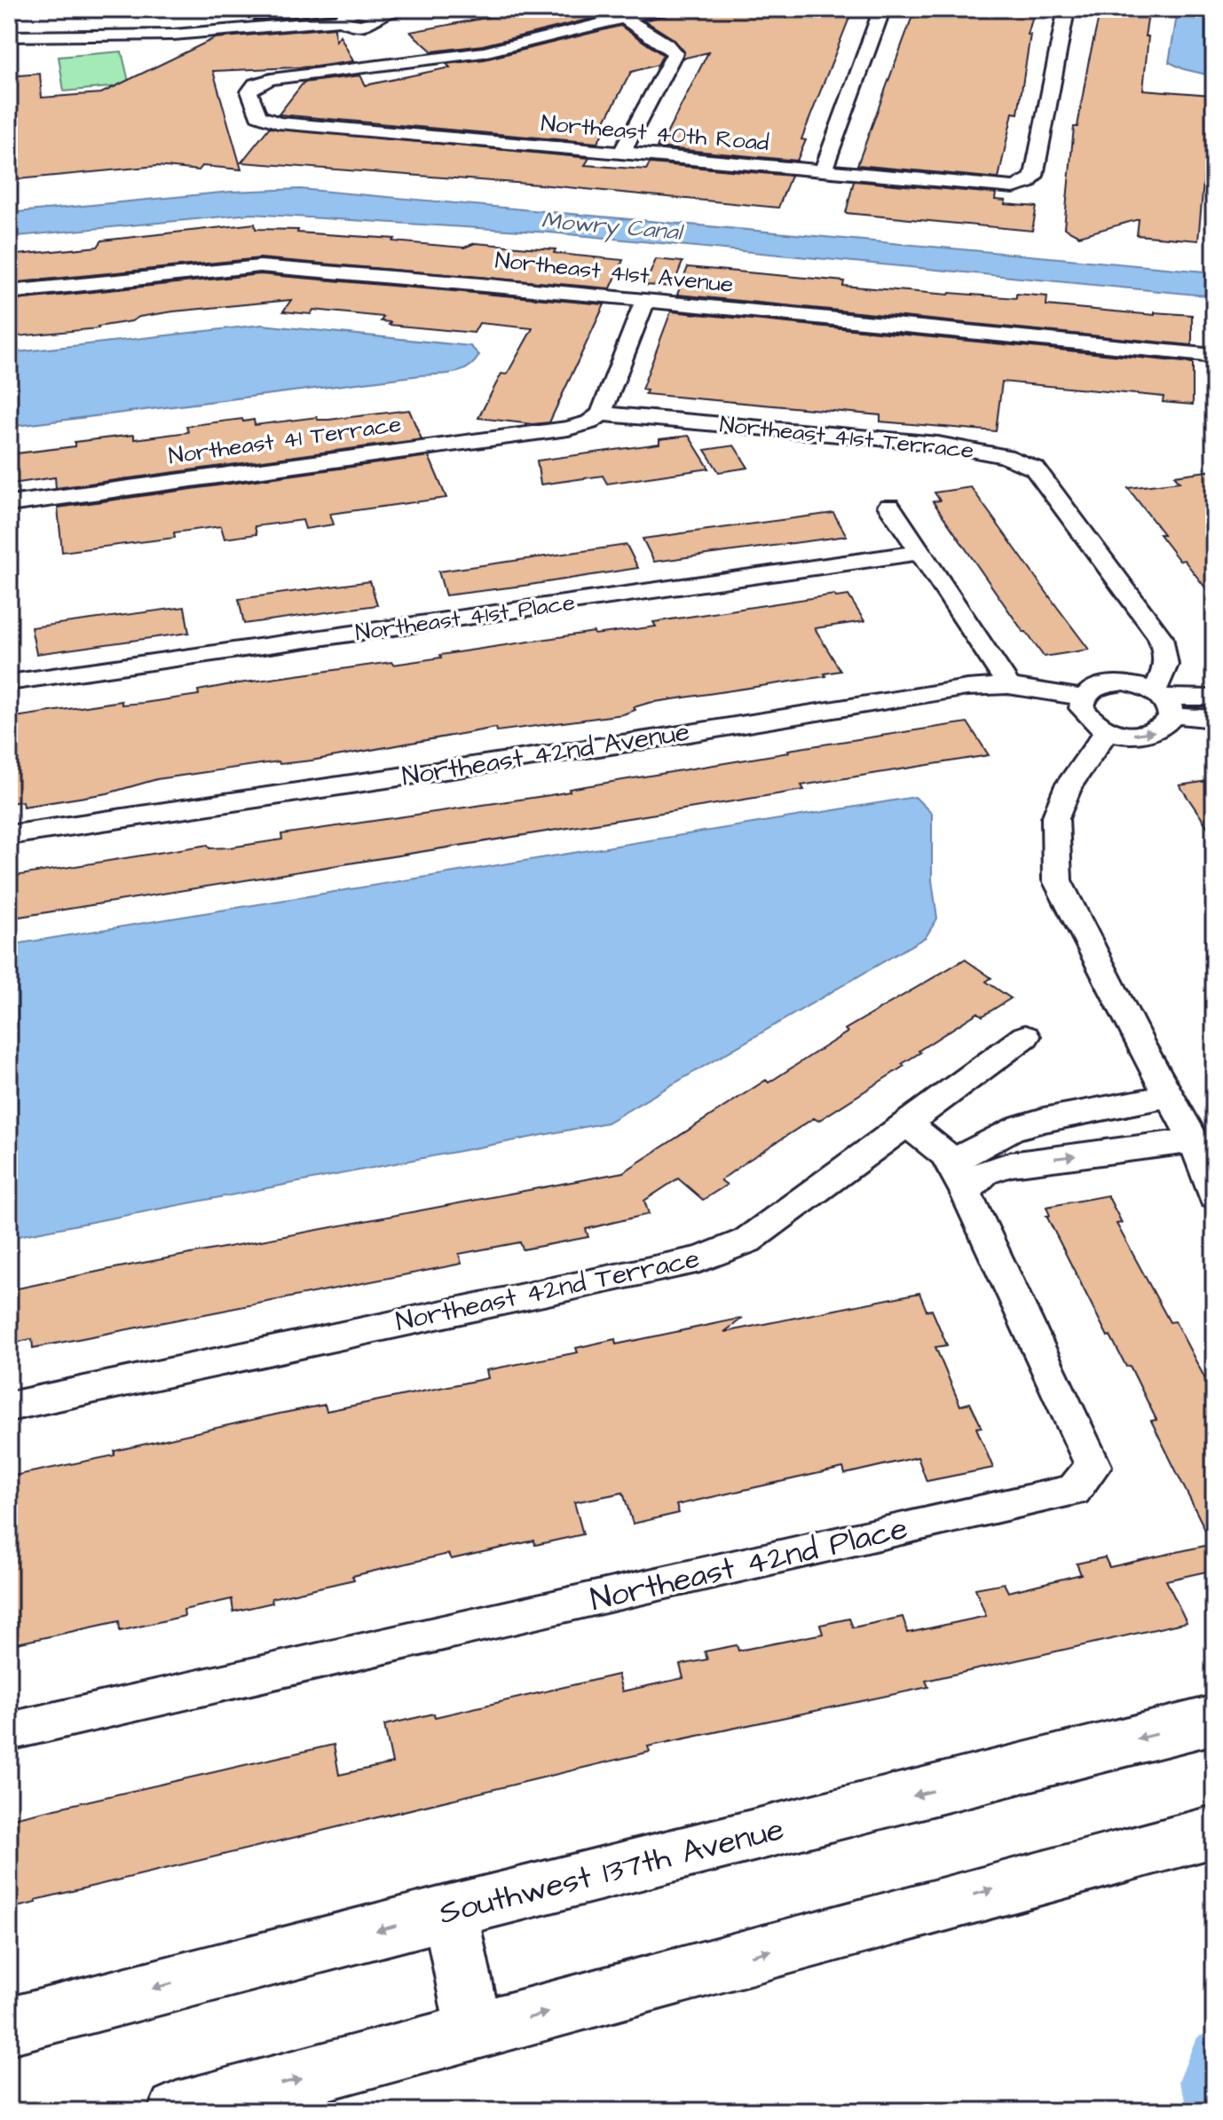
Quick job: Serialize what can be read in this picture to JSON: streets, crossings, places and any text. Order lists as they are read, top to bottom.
{
  "streets": {
    "main road": ["Southwest 137th Avenue"],
    "street": [
      "Northeast 40th Road",
      "Northeast 41st Avenue",
      "Northeast 41st Terrace",
      "Northeast 41 Terrace",
      "Northeast 41st Place",
      "Northeast 42nd Avenue",
      "Northeast 42nd Terrace",
      "Northeast 42nd Place"
    ]
  },
  "crossings": [
    ["Northeast 41st Terrace", "Northeast 41 Terrace"],
    ["Northeast 42nd Terrace", "Northeast 42nd Place"]
  ],
  "water": ["Mowry Canal"]
}
